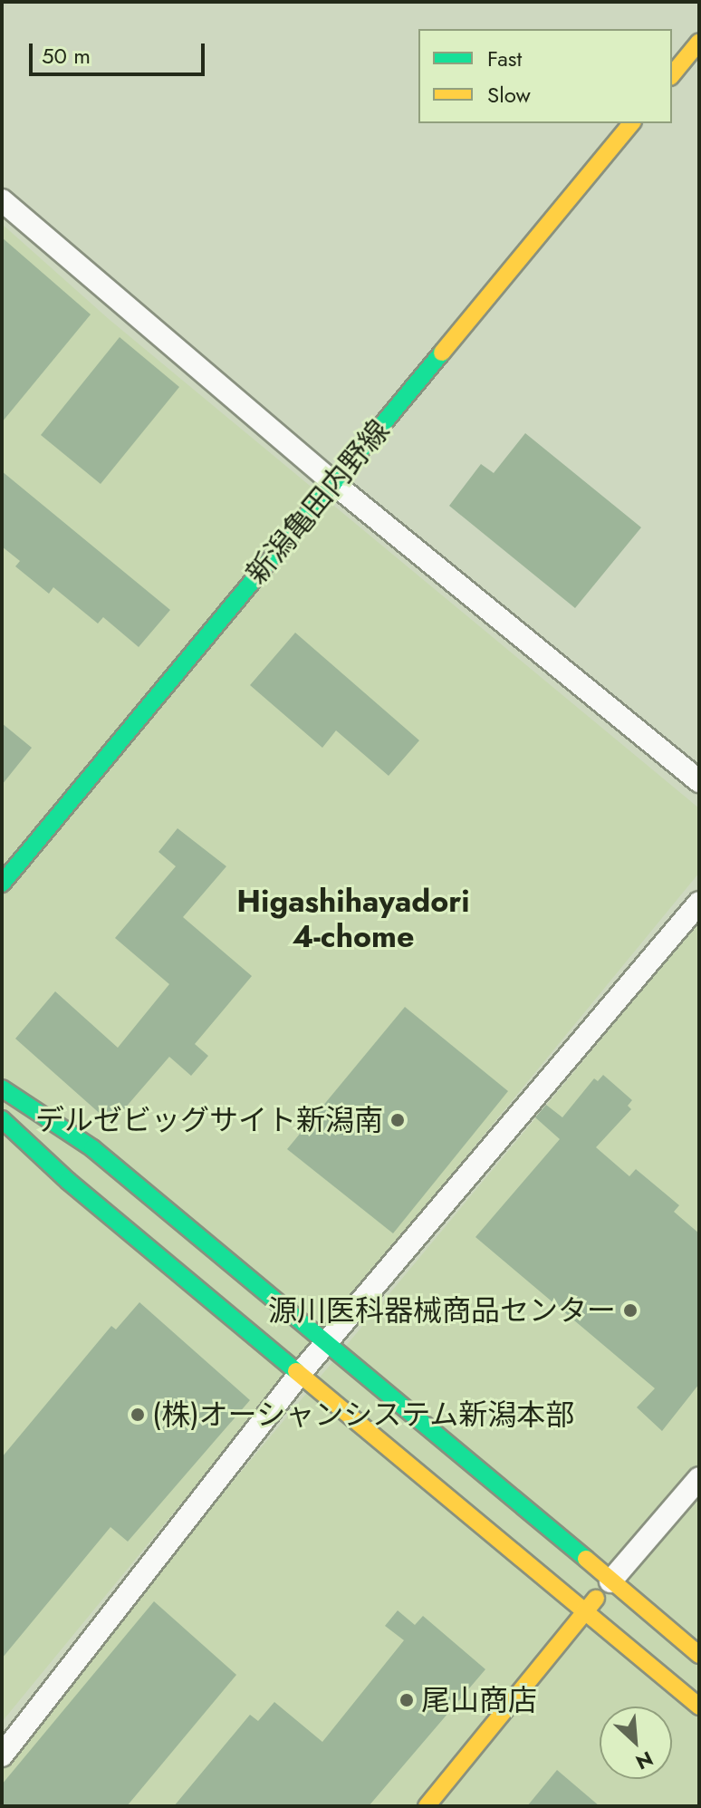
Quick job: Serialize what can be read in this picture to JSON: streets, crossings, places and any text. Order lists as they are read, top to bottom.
{
  "streets": {
    "street": ["新潟亀田内野線"]
  },
  "districts": ["Higashihayadori 4-chome"],
  "places": [
    "デルゼビッグサイト新潟南",
    "源川医科器械商品センター",
    "(株)オーシャンシステム新潟本部",
    "尾山商店"
  ],
  "legend": ["Fast", "Slow"],
  "scale_bar": "50 m",
  "north": "bottom right"
}
